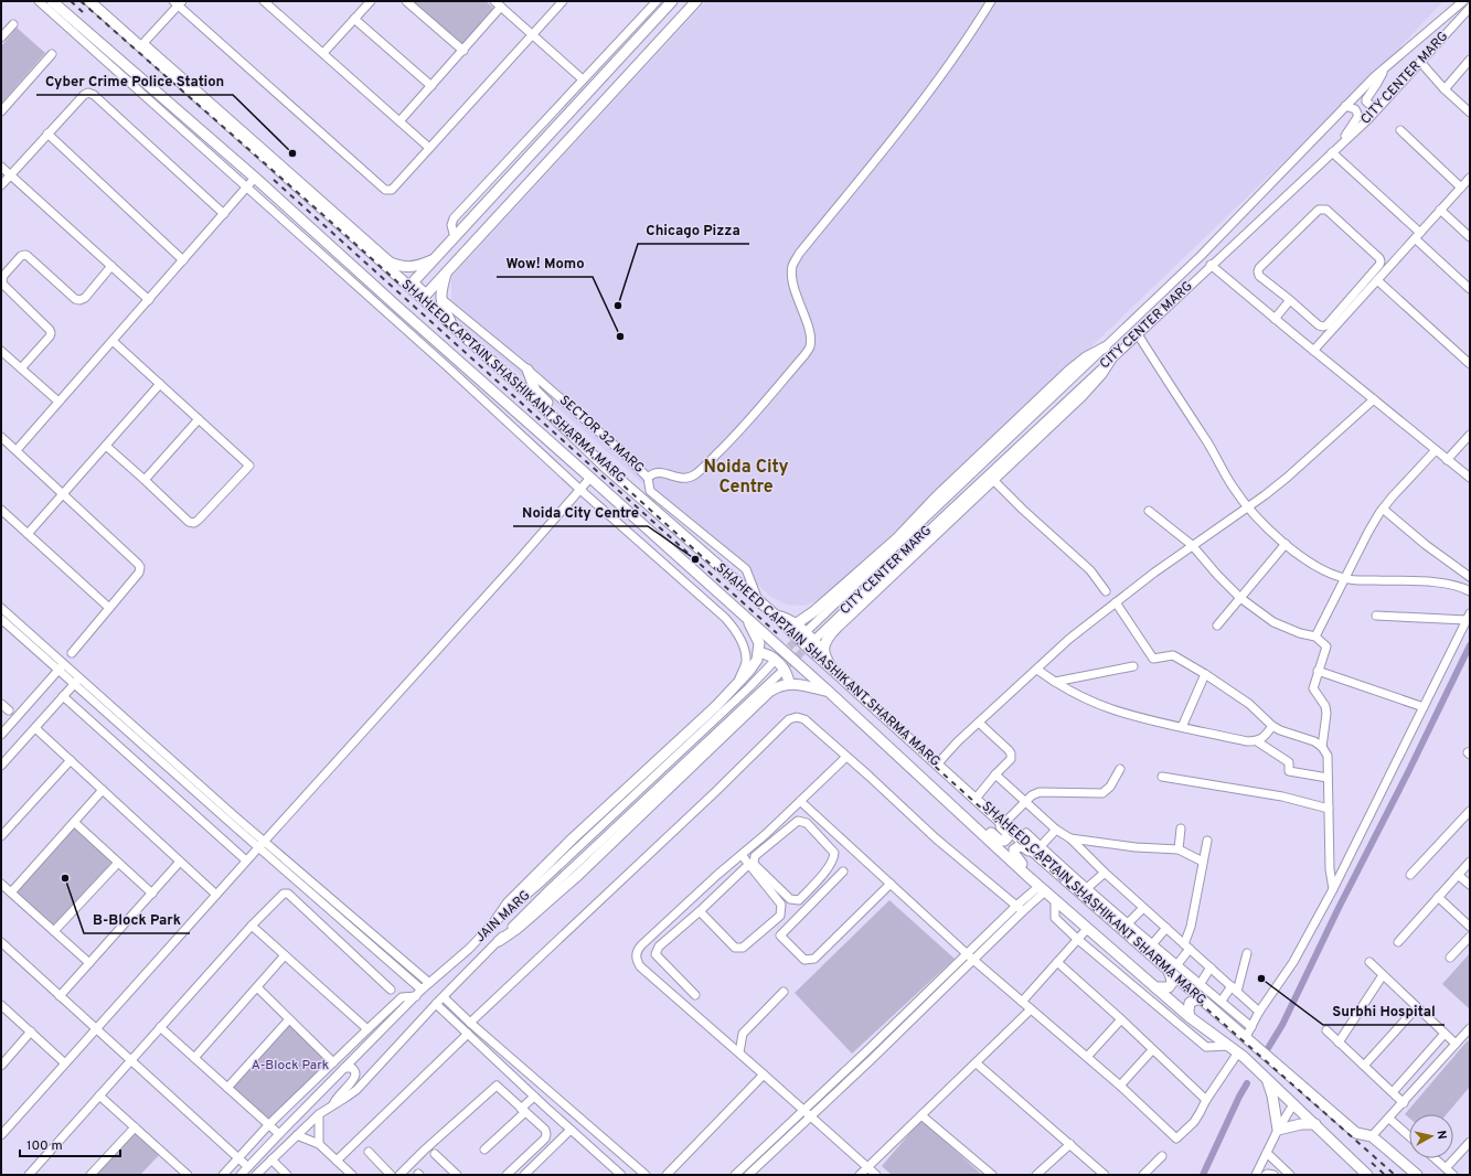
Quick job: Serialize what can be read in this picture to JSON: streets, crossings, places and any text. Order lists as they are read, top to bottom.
{
  "streets": {
    "main road": ["SHAHEED CAPTAIN SHASHIKANT SHARMA MARG"],
    "street": ["CITY CENTER MARG", "SECTOR 32 MARG", "JAIN MARG"]
  },
  "crossings": [
    ["SHAHEED CAPTAIN SHASHIKANT SHARMA MARG", "SECTOR 32 MARG"]
  ],
  "districts": ["Noida City Centre"],
  "parks": ["A-Block Park"],
  "places": [
    "Cyber Crime Police Station",
    "Chicago Pizza",
    "Wow! Momo",
    "Noida City Centre",
    "B-Block Park",
    "Surbhi Hospital"
  ],
  "scale_bar": "100 m",
  "north": "right"
}
